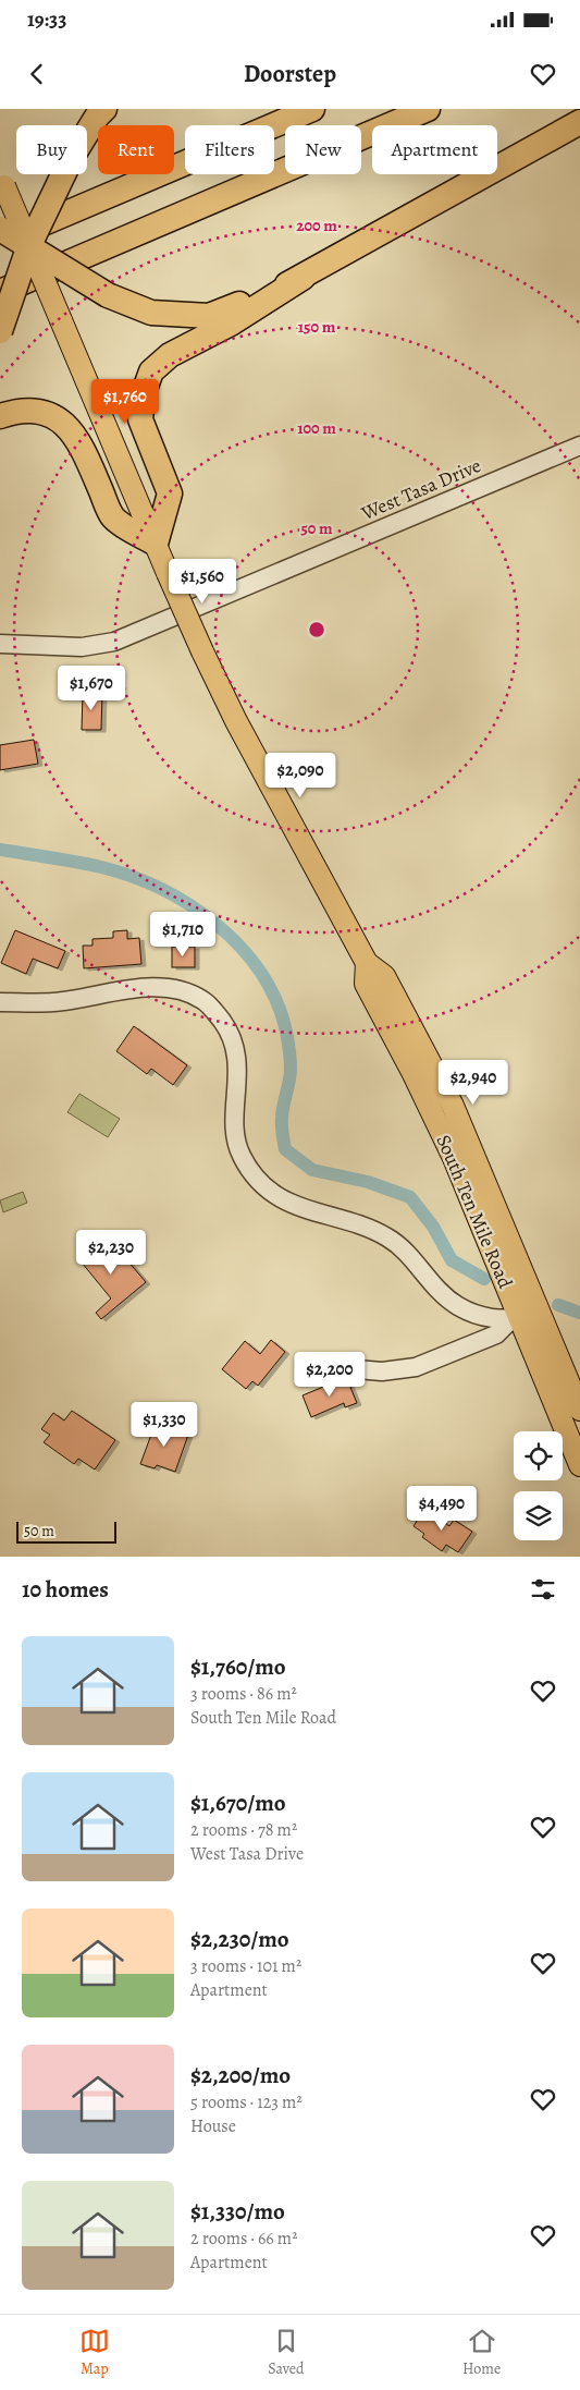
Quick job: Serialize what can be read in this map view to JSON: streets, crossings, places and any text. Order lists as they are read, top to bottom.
{
  "streets": {
    "main road": ["South Ten Mile Road"],
    "street": ["West Tasa Drive"]
  },
  "scale_bar": "50 m",
  "page": {
    "status": "19:33",
    "header": "Doorstep",
    "chip": [
      "Buy",
      "Rent",
      "Filters",
      "New",
      "Apartment"
    ],
    "price": [
      "$1,760",
      "$1,560",
      "$1,670",
      "$2,090",
      "$1,710",
      "$2,940",
      "$2,230",
      "$2,200",
      "$1,330",
      "$4,490"
    ],
    "scale": "50 m",
    "heading": "10 homes",
    "list": [
      {
        "name": "$1,760/mo",
        "note": "3 rooms · 86 m² · South Ten Mile Road"
      },
      {
        "name": "$1,670/mo",
        "note": "2 rooms · 78 m² · West Tasa Drive"
      },
      {
        "name": "$2,230/mo",
        "note": "3 rooms · 101 m² · Apartment"
      },
      {
        "name": "$2,200/mo",
        "note": "5 rooms · 123 m² · House"
      },
      {
        "name": "$1,330/mo",
        "note": "2 rooms · 66 m² · Apartment"
      }
    ],
    "tabs": ["Map", "Saved", "Home"]
  },
  "rings": [
    "200 m",
    "150 m",
    "100 m",
    "50 m"
  ]
}
